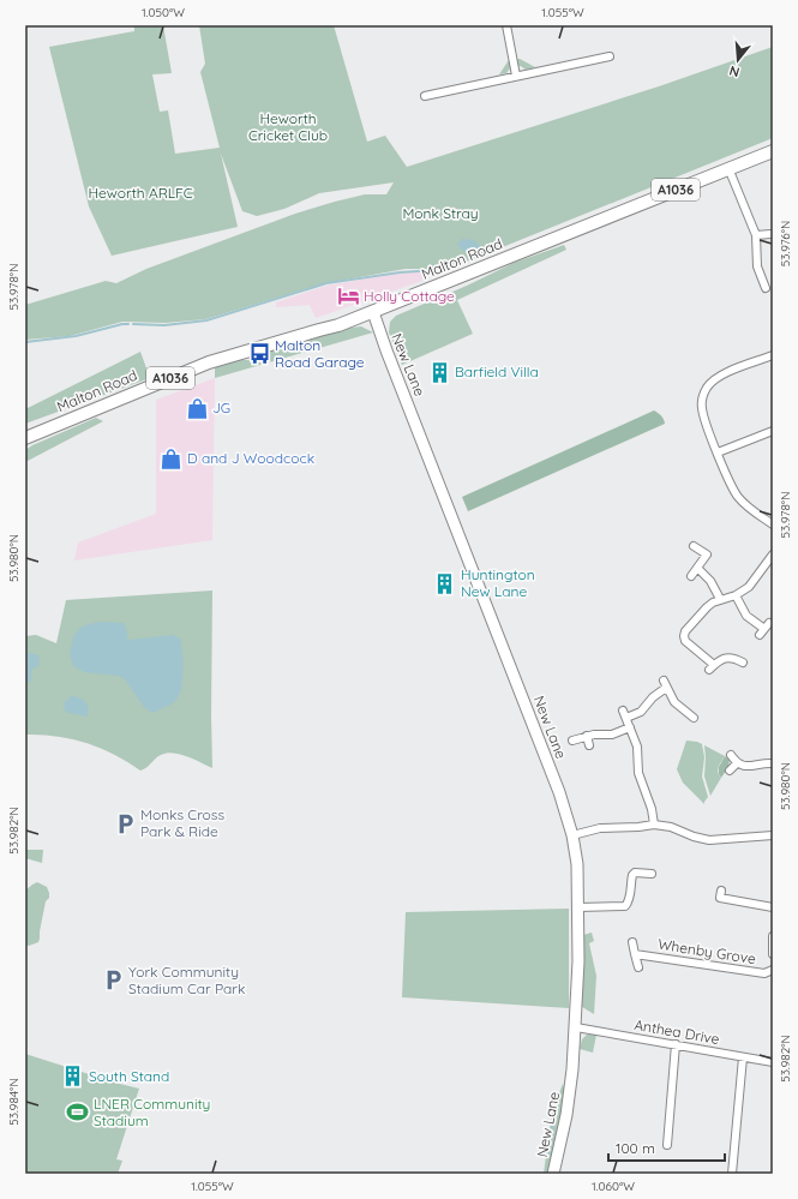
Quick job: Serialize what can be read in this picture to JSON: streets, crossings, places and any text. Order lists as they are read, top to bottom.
{
  "streets": {
    "main road": ["A1036", "Malton Road"],
    "street": ["New Lane", "Whenby Grove", "Anthea Drive"]
  },
  "crossings": [
    ["Malton Road", "New Lane"],
    ["New Lane", "Anthea Drive"]
  ],
  "parks": ["Heworth Cricket Club", "Heworth ARLFC", "Monk Stray"],
  "places": {
    "hotel": ["Holly Cottage"],
    "bus stop": ["Malton Road Garage"],
    "building": ["Barfield Villa", "Huntington New Lane", "South Stand"],
    "shop": ["JG", "D and J Woodcock"],
    "parking": ["Monks Cross Park & Ride", "York Community Stadium Car Park"],
    "sports": ["LNER Community Stadium"]
  },
  "scale_bar": "100 m",
  "north": "bottom",
  "coordinates": [
    "1.050°W",
    "1.055°W",
    "53.976°N",
    "53.978°N",
    "53.980°N",
    "53.982°N",
    "53.984°N",
    "1.060°W"
  ]
}
